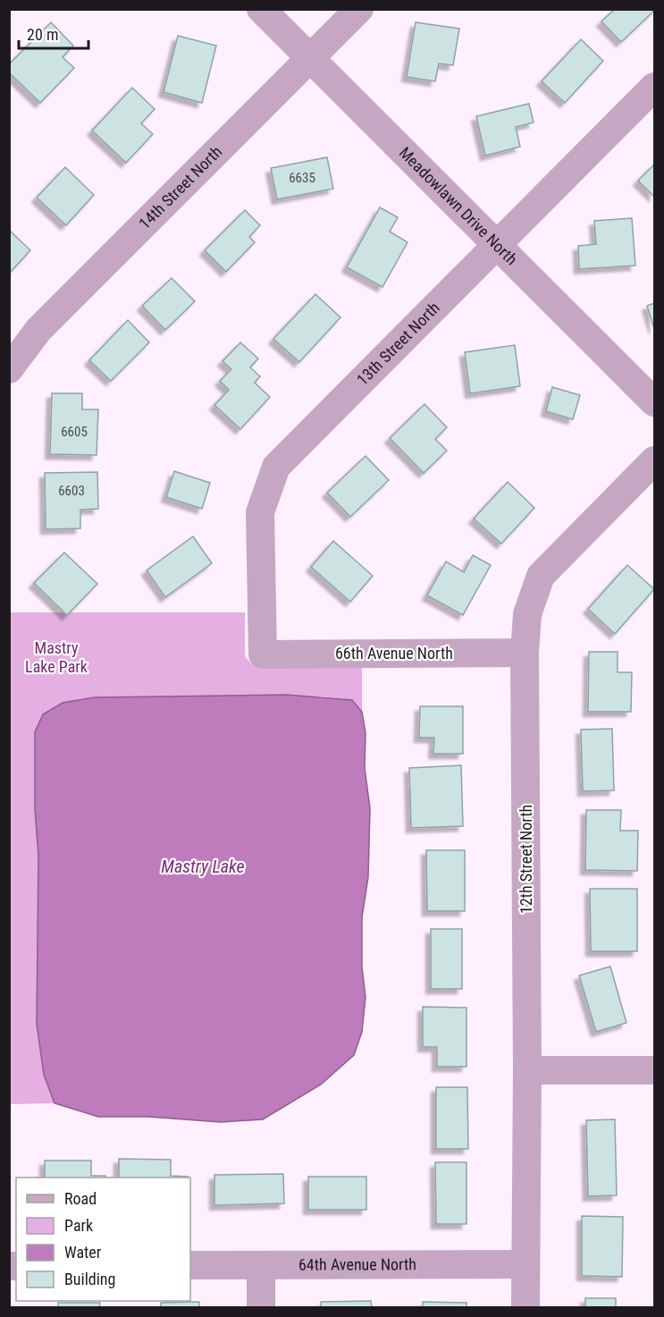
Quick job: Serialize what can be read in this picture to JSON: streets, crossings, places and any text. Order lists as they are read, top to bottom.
{
  "streets": {
    "street": [
      "14th Street North",
      "Meadowlawn Drive North",
      "13th Street North",
      "66th Avenue North",
      "12th Street North",
      "64th Avenue North"
    ]
  },
  "crossings": [
    ["14th Street North", "Meadowlawn Drive North"],
    ["Meadowlawn Drive North", "13th Street North"],
    ["13th Street North", "66th Avenue North"],
    ["66th Avenue North", "12th Street North"],
    ["12th Street North", "64th Avenue North"]
  ],
  "water": ["Mastry Lake"],
  "parks": ["Mastry Lake Park"],
  "house_numbers": ["6635", "6605", "6603"],
  "legend": [
    "Road",
    "Park",
    "Water",
    "Building"
  ],
  "scale_bar": "20 m"
}
